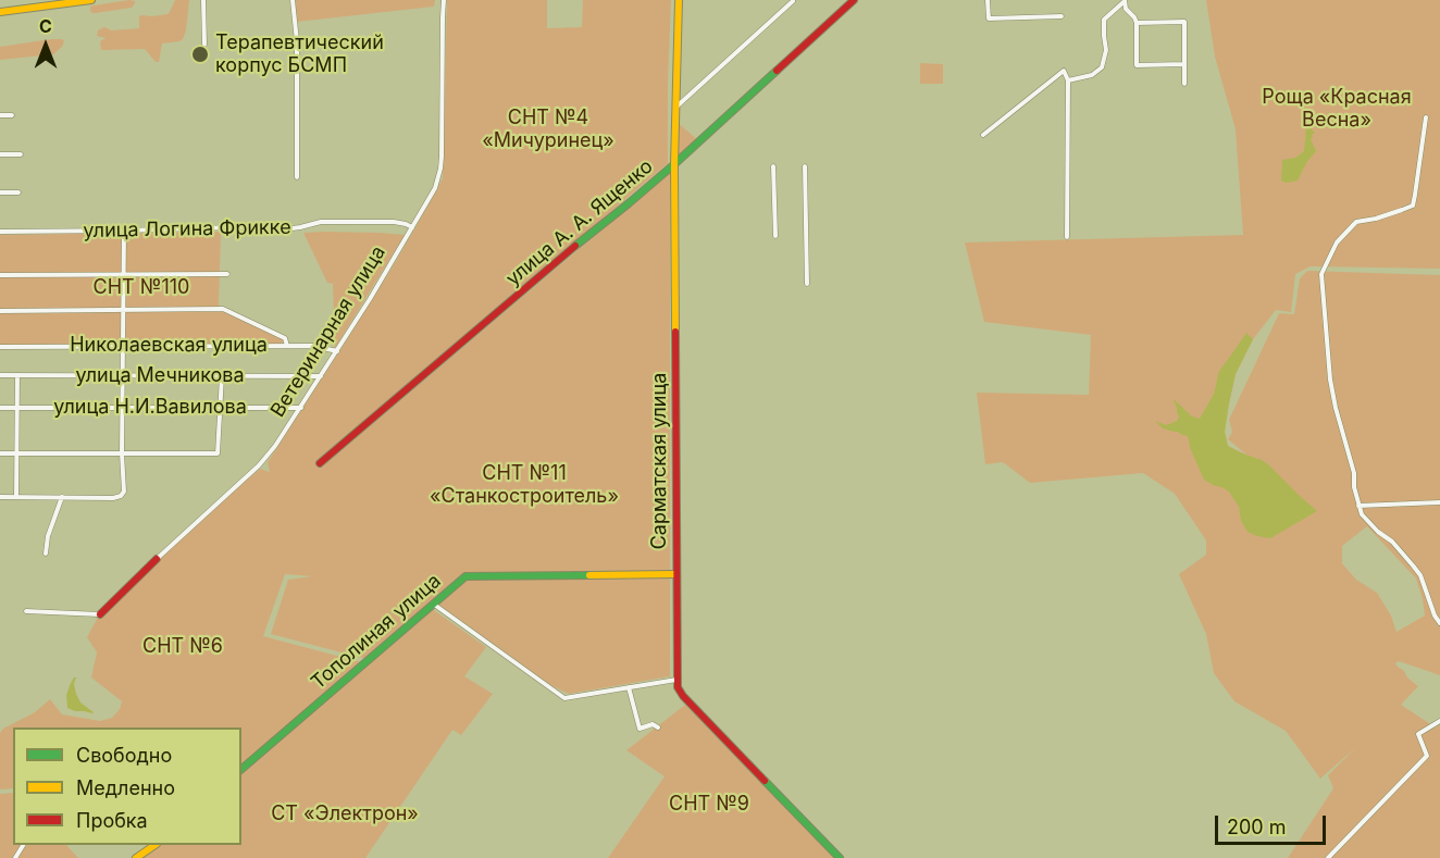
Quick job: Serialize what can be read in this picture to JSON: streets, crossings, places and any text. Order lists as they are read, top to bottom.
{
  "streets": {
    "street": [
      "улица А. А. Ященко",
      "улица Логина Фрикке",
      "Ветеринарная улица",
      "Николаевская улица",
      "улица Мечникова",
      "улица Н.И.Вавилова",
      "Сарматская улица",
      "Тополиная улица"
    ]
  },
  "crossings": [
    ["улица А. А. Ященко", "Сарматская улица"],
    ["улица Логина Фрикке", "Ветеринарная улица"],
    ["Ветеринарная улица", "Николаевская улица"],
    ["Ветеринарная улица", "улица Мечникова"],
    ["Ветеринарная улица", "улица Н.И.Вавилова"]
  ],
  "parks": [
    "Роща «Красная Весна»",
    "СНТ №4 «Мичуринец»",
    "СНТ №110",
    "СНТ №11 «Станкостроитель»",
    "СНТ №6",
    "СНТ №9",
    "СТ «Электрон»"
  ],
  "places": ["Терапевтический корпус БСМП"],
  "legend": ["Свободно", "Медленно", "Пробка"],
  "scale_bar": "200 m",
  "north": "top"
}
